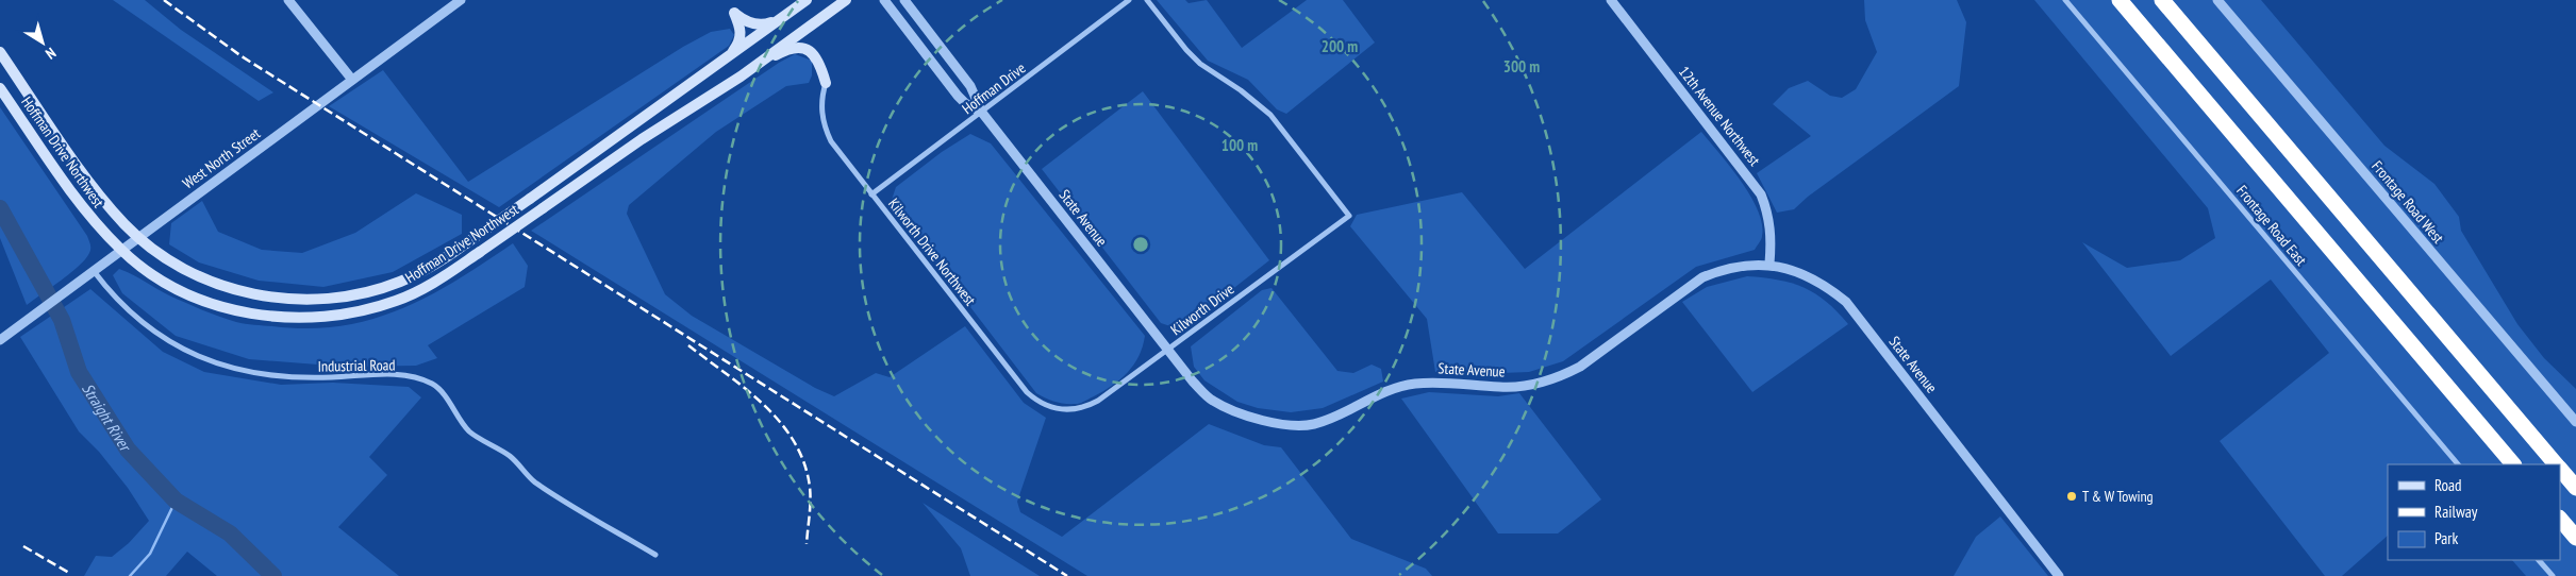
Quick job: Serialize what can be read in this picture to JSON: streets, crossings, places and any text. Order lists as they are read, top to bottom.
{
  "streets": {
    "main road": ["Hoffman Drive Northwest"],
    "street": [
      "Hoffman Drive",
      "12th Avenue Northwest",
      "West North Street",
      "Frontage Road West",
      "State Avenue",
      "Frontage Road East",
      "Kilworth Drive Northwest",
      "Kilworth Drive",
      "Industrial Road"
    ]
  },
  "crossings": [
    ["Hoffman Drive", "State Avenue"],
    ["Hoffman Drive", "Kilworth Drive Northwest"],
    ["12th Avenue Northwest", "State Avenue"],
    ["Hoffman Drive Northwest", "West North Street"],
    ["West North Street", "Industrial Road"],
    ["State Avenue", "Kilworth Drive"],
    ["Kilworth Drive Northwest", "Kilworth Drive"]
  ],
  "water": ["Straight River"],
  "places": ["T & W Towing"],
  "legend": ["Road", "Railway", "Park"],
  "north": "bottom right",
  "rings": ["200 m", "300 m", "100 m"]
}
